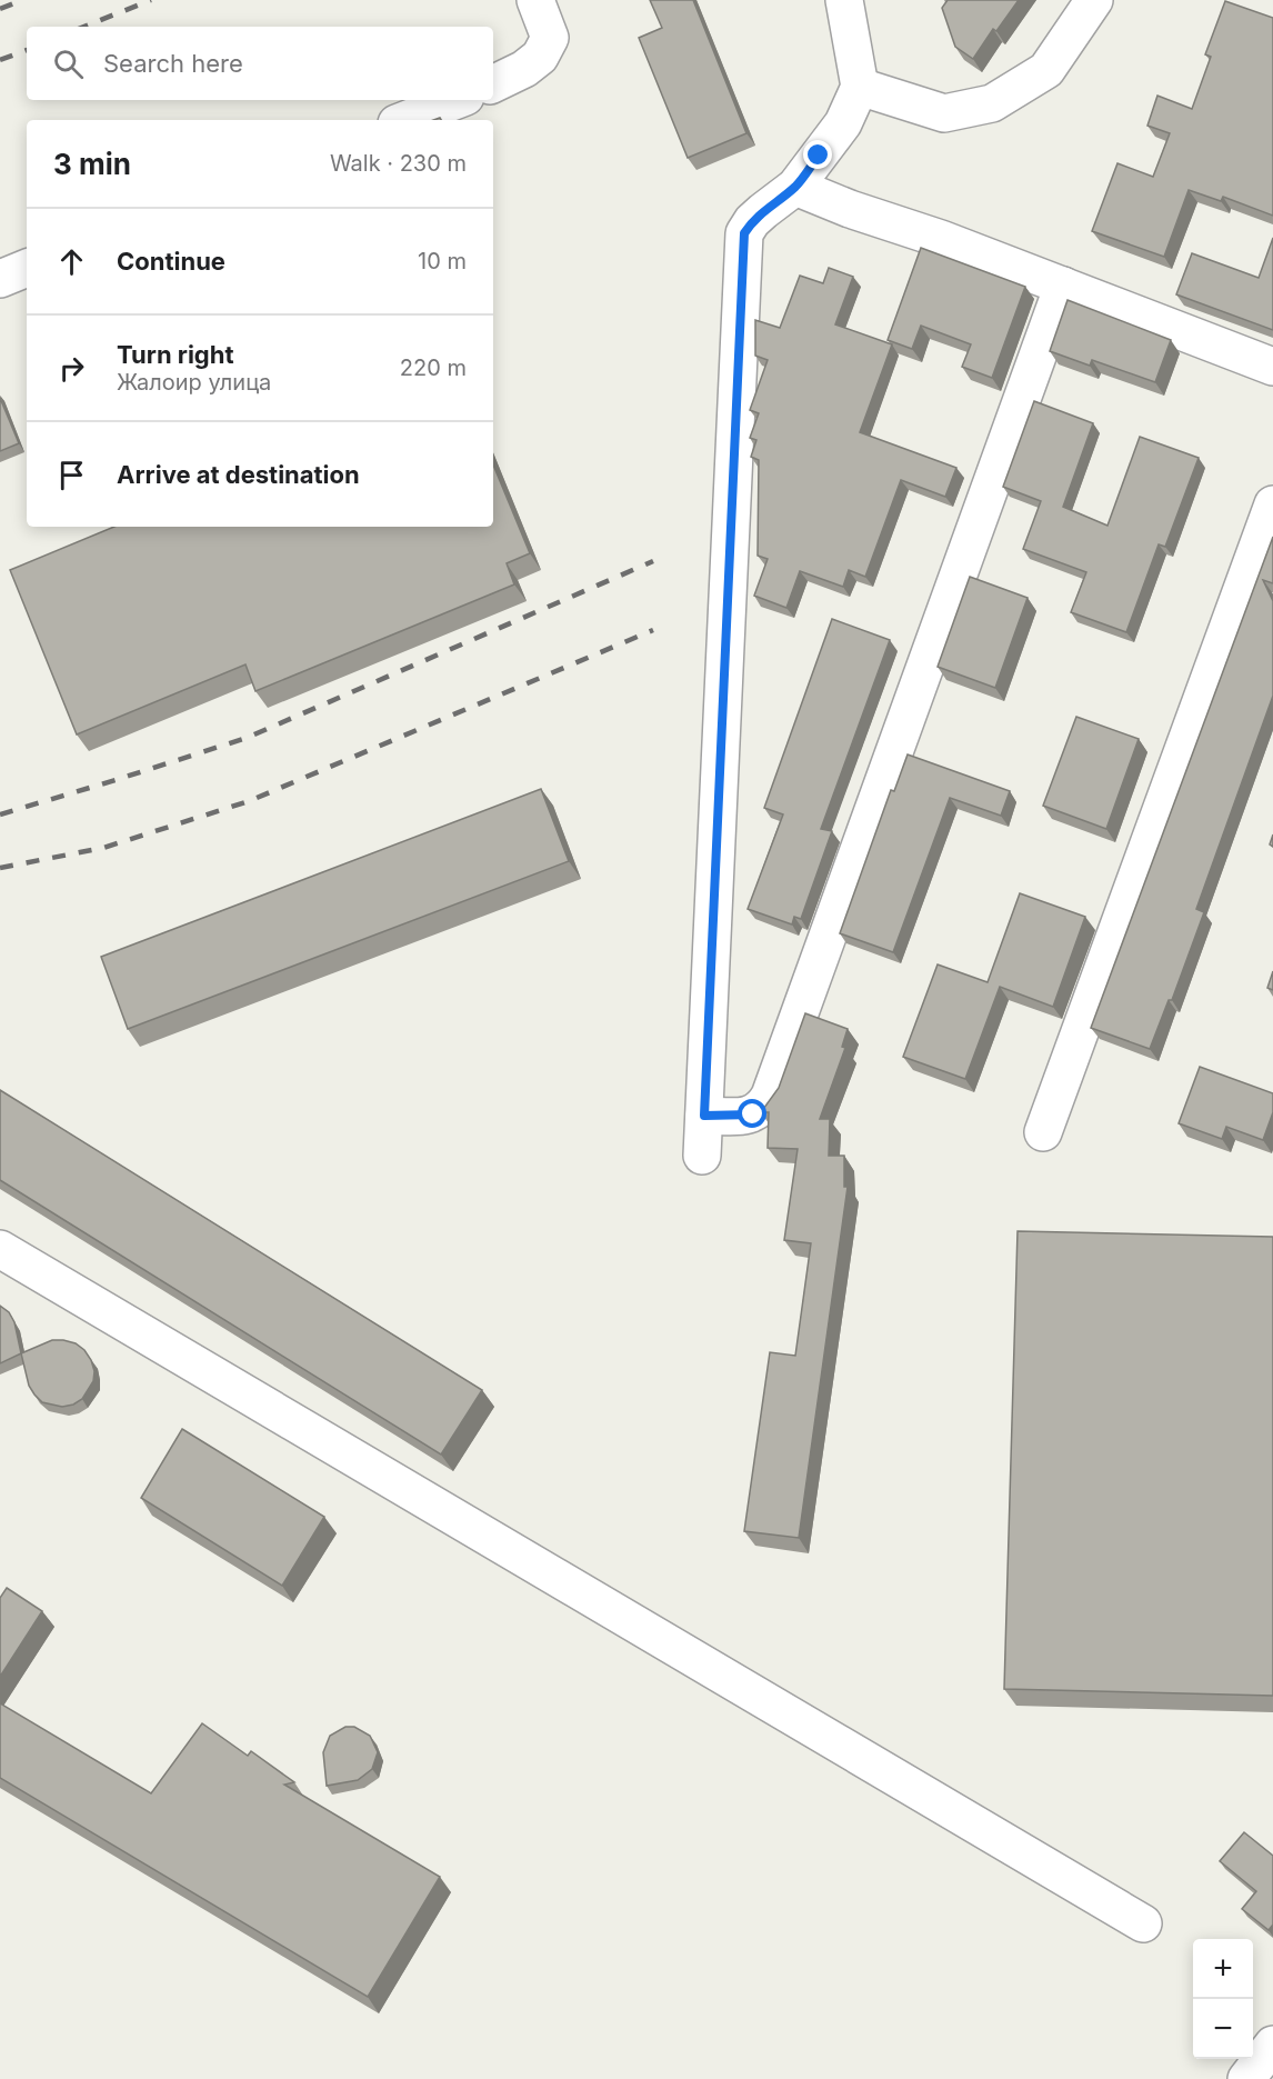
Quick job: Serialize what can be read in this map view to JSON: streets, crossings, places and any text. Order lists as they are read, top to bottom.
{
  "page": {
    "search": "Search here",
    "heading": ["3 min", "Walk · 230 m"],
    "list": [
      ["Continue", "10 m"],
      ["Turn right", "Жалоир улица", "220 m"],
      "Arrive at destination"
    ],
    "map_buttons": ["+", "−"]
  }
}
